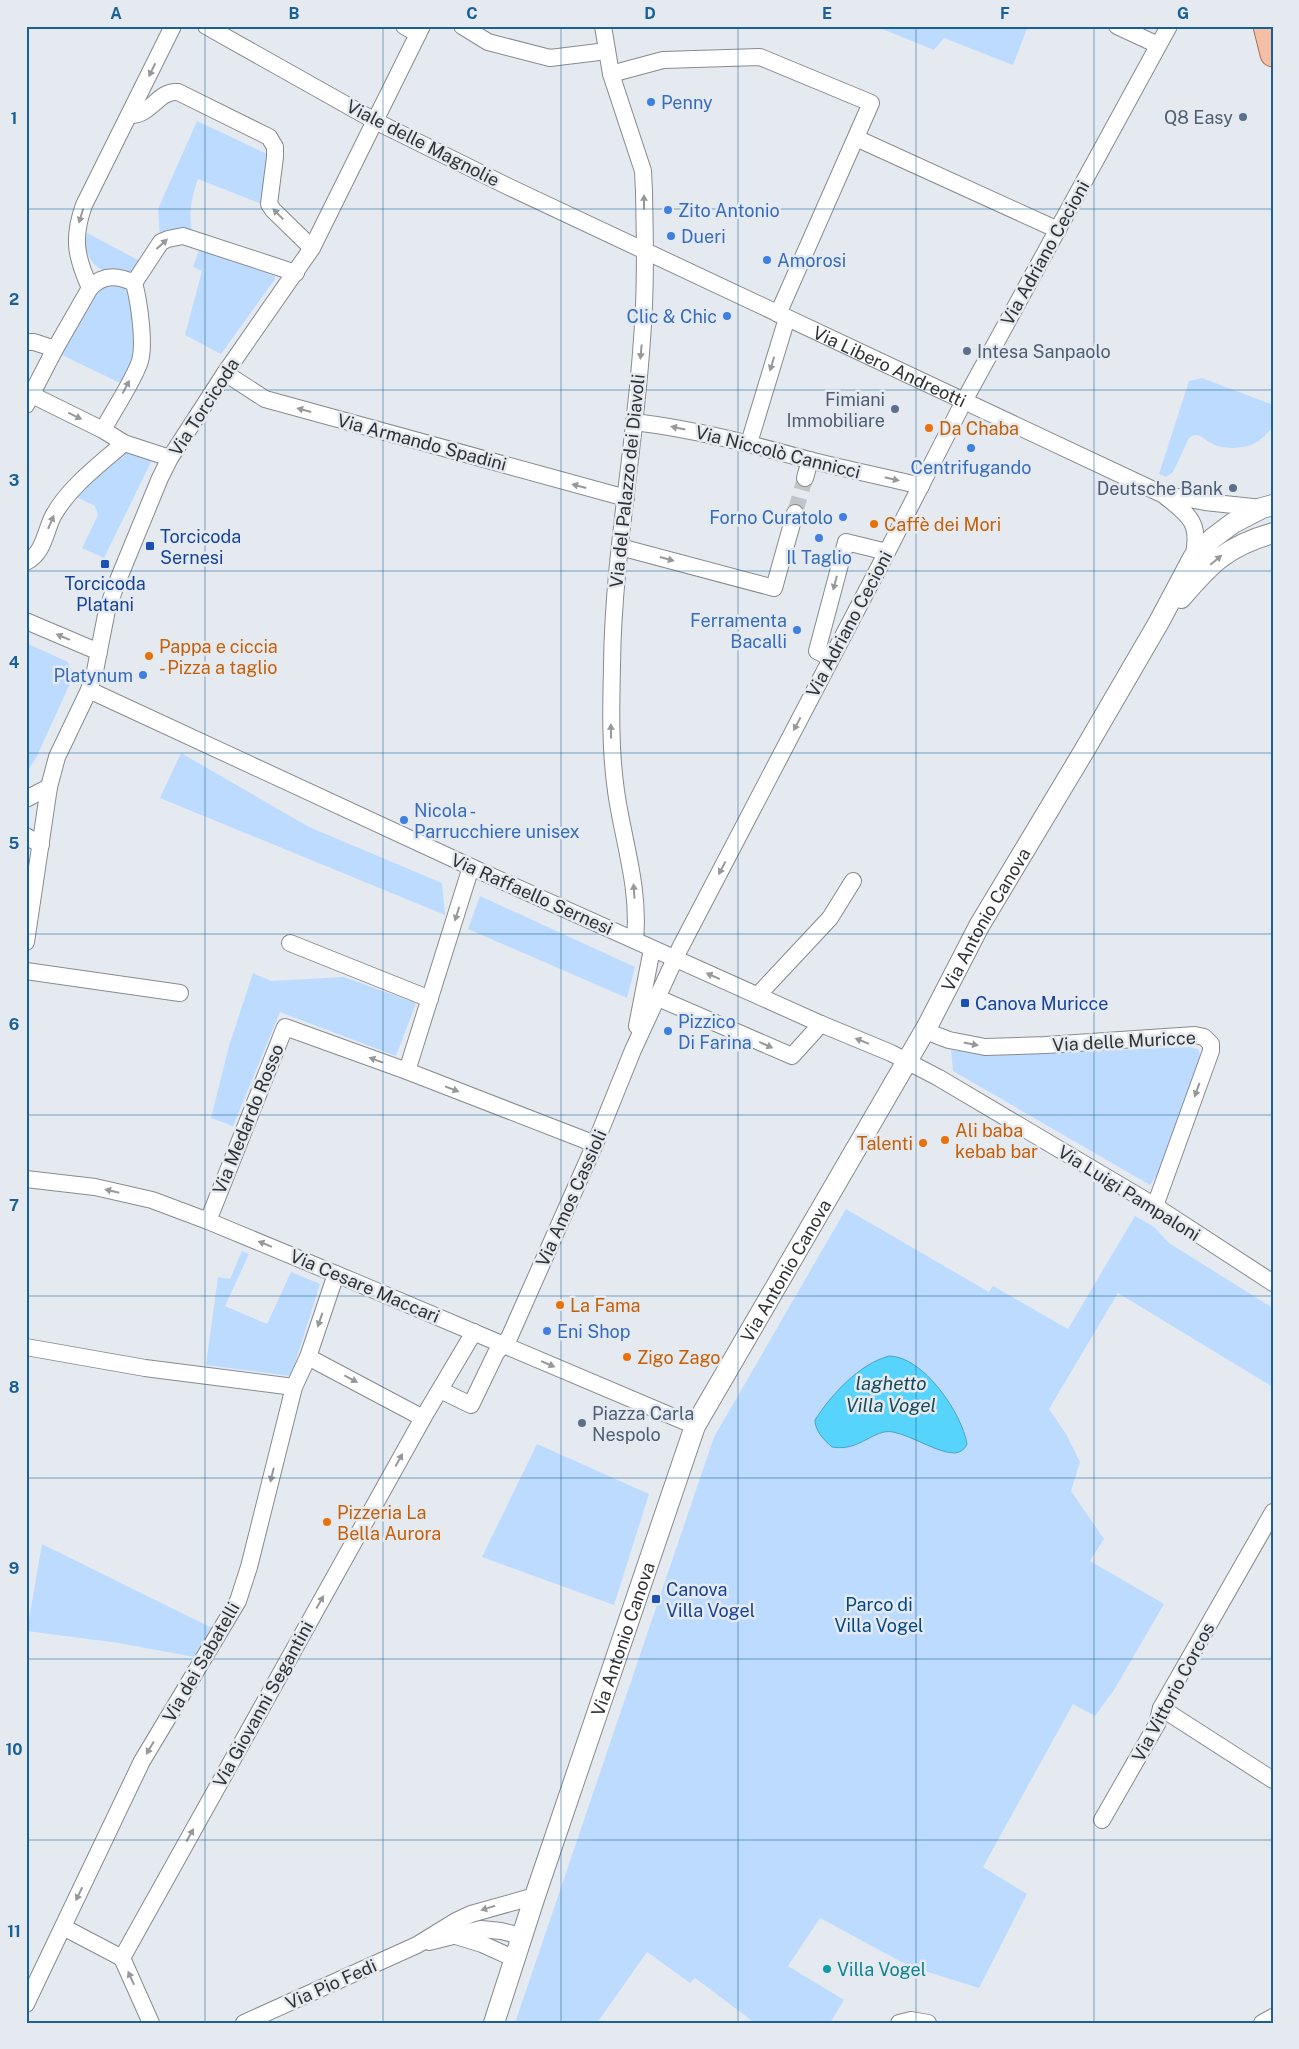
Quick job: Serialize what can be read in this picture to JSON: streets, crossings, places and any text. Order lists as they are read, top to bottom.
{
  "streets": {
    "street": [
      "Viale delle Magnolie",
      "Via Adriano Cecioni",
      "Via Libero Andreotti",
      "Via Torcicoda",
      "Via Armando Spadini",
      "Via Niccolò Cannicci",
      "Via del Palazzo dei Diavoli",
      "Via Raffaello Sernesi",
      "Via Antonio Canova",
      "Via delle Muricce",
      "Via Medardo Rosso",
      "Via Luigi Pampaloni",
      "Via Amos Cassioli",
      "Via Cesare Maccari",
      "Via dei Sabatelli",
      "Via Vittorio Corcos",
      "Via Giovanni Segantini",
      "Via Pio Fedi"
    ]
  },
  "crossings": [
    ["Viale delle Magnolie", "Via Libero Andreotti"],
    ["Viale delle Magnolie", "Via Torcicoda"],
    ["Viale delle Magnolie", "Via del Palazzo dei Diavoli"],
    ["Via Adriano Cecioni", "Via Libero Andreotti"],
    ["Via Adriano Cecioni", "Via Niccolò Cannicci"],
    ["Via Adriano Cecioni", "Via Raffaello Sernesi"],
    ["Via Adriano Cecioni", "Via Amos Cassioli"],
    ["Via Libero Andreotti", "Via del Palazzo dei Diavoli"],
    ["Via Libero Andreotti", "Via Antonio Canova"],
    ["Via Torcicoda", "Via Armando Spadini"],
    ["Via Torcicoda", "Via Raffaello Sernesi"],
    ["Via Armando Spadini", "Via del Palazzo dei Diavoli"],
    ["Via Niccolò Cannicci", "Via del Palazzo dei Diavoli"],
    ["Via del Palazzo dei Diavoli", "Via Raffaello Sernesi"],
    ["Via Raffaello Sernesi", "Via Antonio Canova"],
    ["Via Raffaello Sernesi", "Via Luigi Pampaloni"],
    ["Via Raffaello Sernesi", "Via Amos Cassioli"],
    ["Via Antonio Canova", "Via delle Muricce"],
    ["Via Antonio Canova", "Via Luigi Pampaloni"],
    ["Via Antonio Canova", "Via Cesare Maccari"],
    ["Via Antonio Canova", "Via Pio Fedi"],
    ["Via delle Muricce", "Via Luigi Pampaloni"],
    ["Via Medardo Rosso", "Via Amos Cassioli"],
    ["Via Medardo Rosso", "Via Cesare Maccari"],
    ["Via Amos Cassioli", "Via Cesare Maccari"],
    ["Via Cesare Maccari", "Via dei Sabatelli"],
    ["Via Cesare Maccari", "Via Giovanni Segantini"]
  ],
  "one_way": ["Via Armando Spadini", "Via dei Sabatelli", "Via Giovanni Segantini"],
  "water": ["laghetto Villa Vogel"],
  "parks": ["Parco di Villa Vogel"],
  "places": {
    "other": [
      "Penny",
      "Q8 Easy",
      "Zito Antonio",
      "Dueri",
      "Amorosi",
      "Clic & Chic",
      "Intesa Sanpaolo",
      "Fimiani Immobiliare",
      "Da Chaba",
      "Centrifugando",
      "Deutsche Bank",
      "Forno Curatolo",
      "Caffè dei Mori",
      "Il Taglio",
      "Ferramenta Bacalli",
      "Pappa e ciccia - Pizza a taglio",
      "Platynum",
      "Nicola - Parrucchiere unisex",
      "Pizzico Di Farina",
      "Ali baba kebab bar",
      "Talenti",
      "La Fama",
      "Eni Shop",
      "Zigo Zago",
      "Piazza Carla Nespolo",
      "Pizzeria La Bella Aurora",
      "Villa Vogel"
    ],
    "transit": [
      "Torcicoda Sernesi",
      "Torcicoda Platani",
      "Canova Muricce",
      "Canova Villa Vogel"
    ]
  },
  "grid": {
    "columns": [
      "A",
      "B",
      "C",
      "D",
      "E",
      "F",
      "G"
    ],
    "rows": [
      "1",
      "2",
      "3",
      "4",
      "5",
      "6",
      "7",
      "8",
      "9",
      "10",
      "11"
    ]
  }
}
